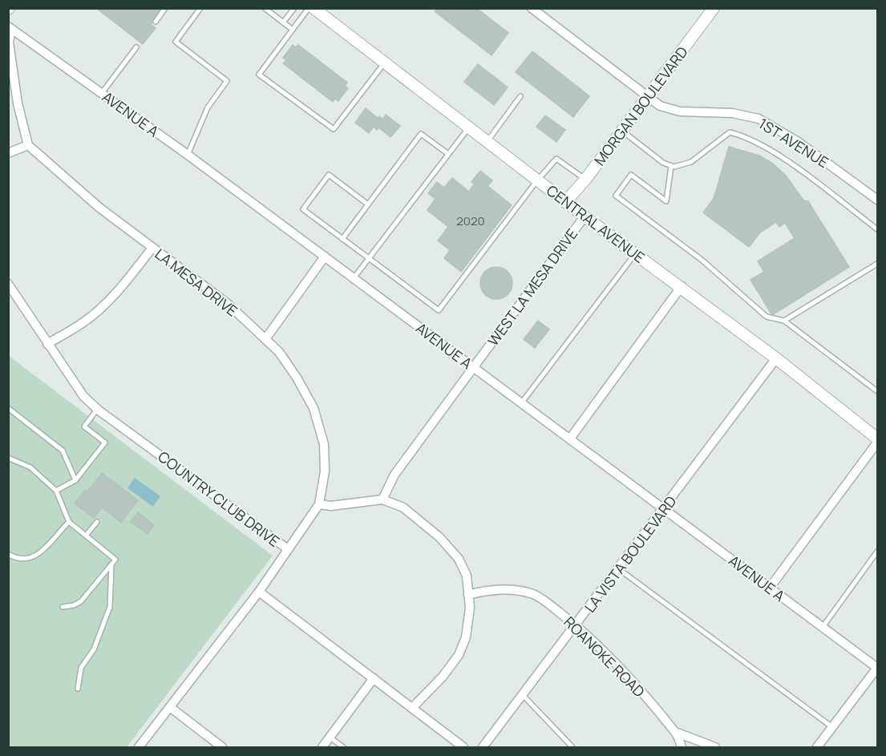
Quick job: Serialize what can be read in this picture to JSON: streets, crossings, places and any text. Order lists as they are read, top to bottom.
{
  "streets": {
    "street": [
      "MORGAN BOULEVARD",
      "AVENUE A",
      "1ST AVENUE",
      "CENTRAL AVENUE",
      "LA MESA DRIVE",
      "WEST LA MESA DRIVE",
      "COUNTRY CLUB DRIVE",
      "LA VISTA BOULEVARD",
      "ROANOKE ROAD"
    ]
  },
  "crossings": [
    ["MORGAN BOULEVARD", "1ST AVENUE"],
    ["MORGAN BOULEVARD", "CENTRAL AVENUE"],
    ["AVENUE A", "WEST LA MESA DRIVE"],
    ["AVENUE A", "LA VISTA BOULEVARD"],
    ["CENTRAL AVENUE", "WEST LA MESA DRIVE"],
    ["CENTRAL AVENUE", "LA VISTA BOULEVARD"],
    ["LA VISTA BOULEVARD", "ROANOKE ROAD"]
  ],
  "house_numbers": ["2020"]
}
